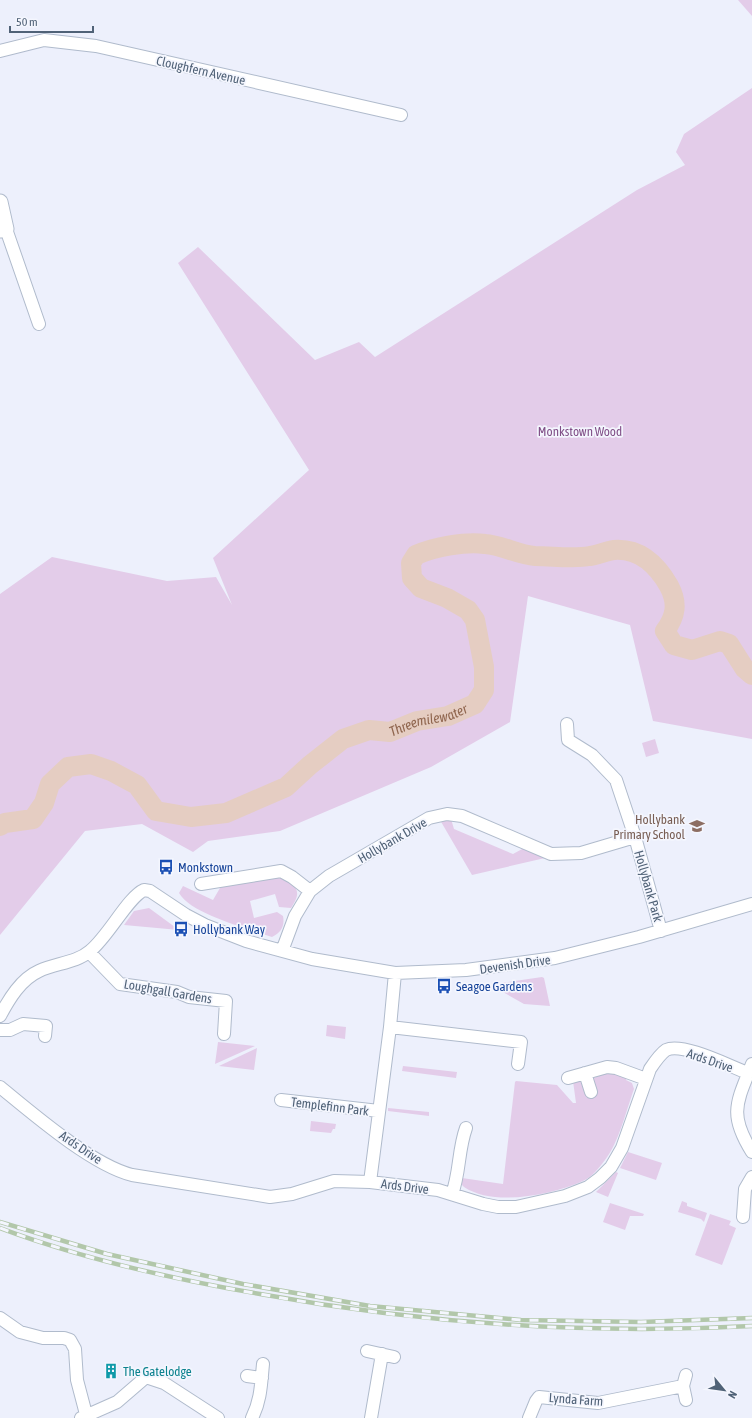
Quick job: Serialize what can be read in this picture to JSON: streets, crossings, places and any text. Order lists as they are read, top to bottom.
{
  "streets": {
    "street": [
      "Cloughfern Avenue",
      "Hollybank Drive",
      "Hollybank Park",
      "Devenish Drive",
      "Loughgall Gardens",
      "Ards Drive",
      "Templefinn Park",
      "Lynda Farm"
    ]
  },
  "crossings": [
    ["Hollybank Drive", "Hollybank Park"],
    ["Hollybank Drive", "Devenish Drive"],
    ["Hollybank Park", "Devenish Drive"],
    ["Devenish Drive", "Loughgall Gardens"]
  ],
  "water": ["Threemilewater"],
  "parks": ["Monkstown Wood"],
  "places": {
    "school or university": ["Hollybank Primary School"],
    "bus stop": ["Monkstown", "Hollybank Way", "Seagoe Gardens"],
    "building": ["The Gatelodge"]
  },
  "scale_bar": "50 m",
  "north": "bottom right"
}
